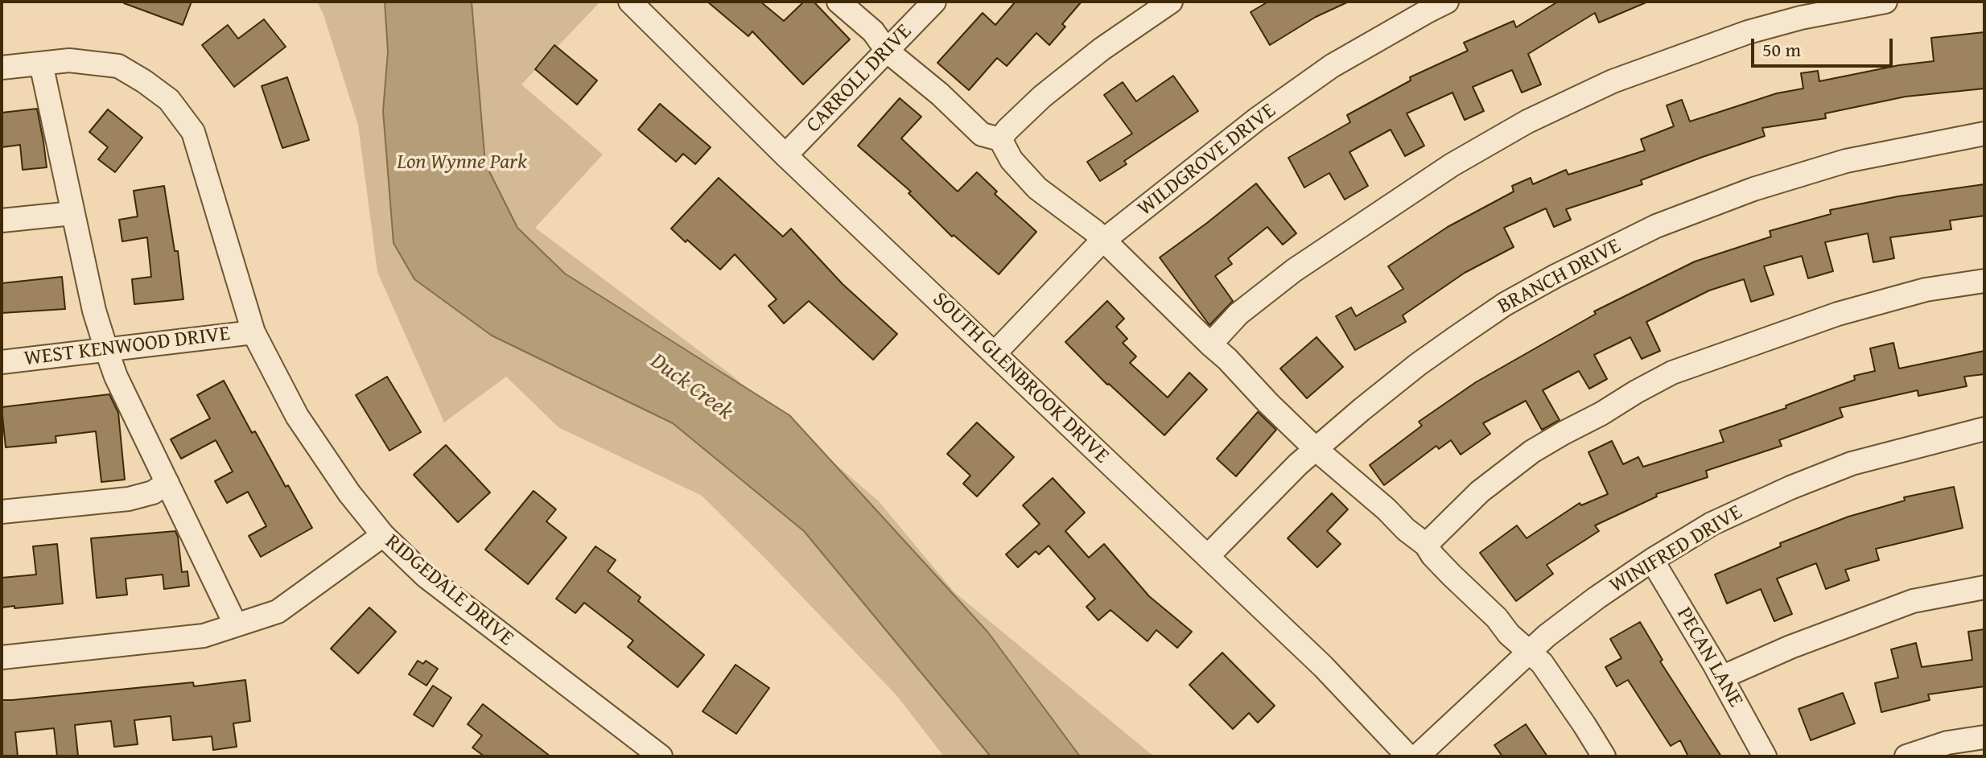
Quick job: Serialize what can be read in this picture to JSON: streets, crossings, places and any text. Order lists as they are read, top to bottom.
{
  "streets": {
    "street": [
      "CARROLL DRIVE",
      "WILDGROVE DRIVE",
      "BRANCH DRIVE",
      "WEST KENWOOD DRIVE",
      "SOUTH GLENBROOK DRIVE",
      "WINIFRED DRIVE",
      "RIDGEDALE DRIVE",
      "PECAN LANE"
    ]
  },
  "crossings": [
    ["CARROLL DRIVE", "SOUTH GLENBROOK DRIVE"],
    ["WILDGROVE DRIVE", "SOUTH GLENBROOK DRIVE"],
    ["BRANCH DRIVE", "SOUTH GLENBROOK DRIVE"],
    ["WEST KENWOOD DRIVE", "RIDGEDALE DRIVE"],
    ["WINIFRED DRIVE", "PECAN LANE"]
  ],
  "water": ["Duck Creek"],
  "parks": ["Lon Wynne Park"],
  "scale_bar": "50 m"
}
